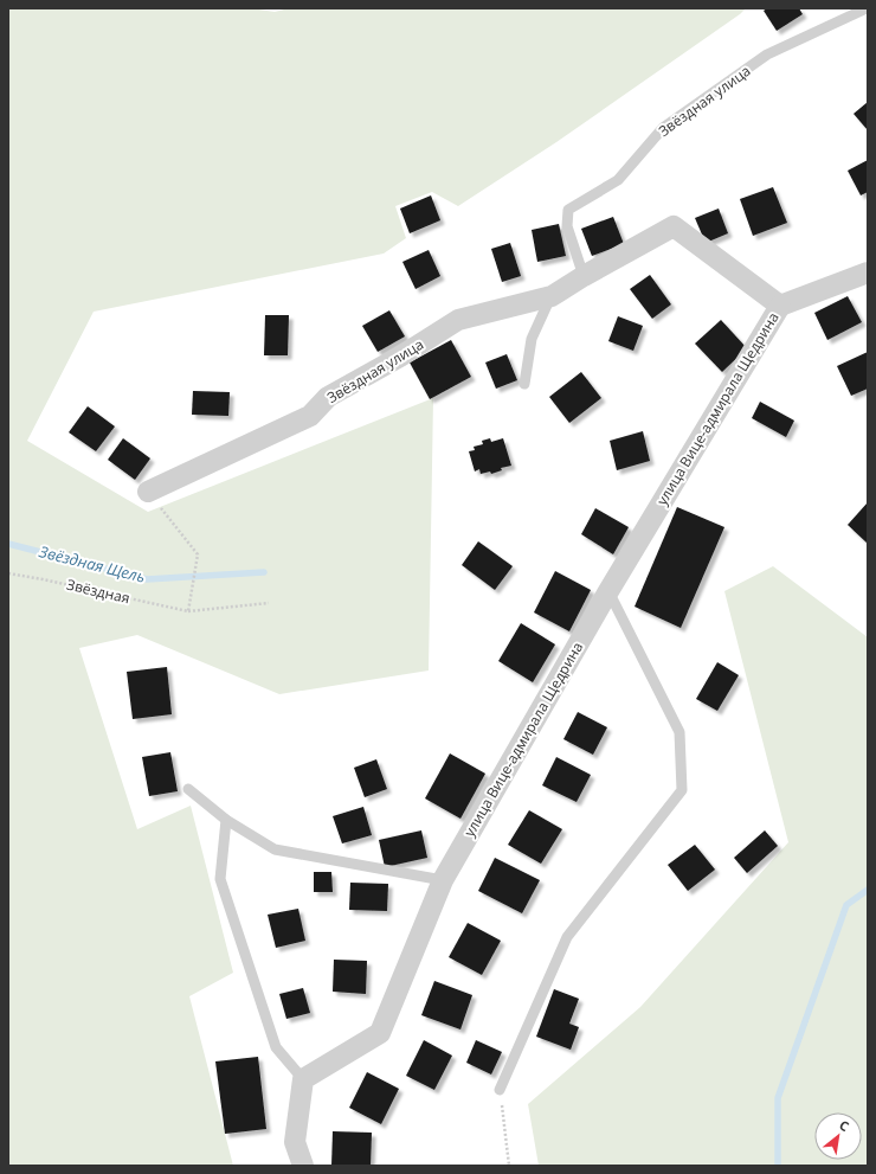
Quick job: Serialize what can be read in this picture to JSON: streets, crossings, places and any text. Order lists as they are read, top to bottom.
{
  "streets": {
    "street": ["Звёздная улица", "улица Вице-адмирала Щедрина"],
    "path": ["Звёздная"]
  },
  "crossings": [
    ["Звёздная улица", "улица Вице-адмирала Щедрина"]
  ],
  "water": ["Звёздная Щель"],
  "north": "top right"
}
